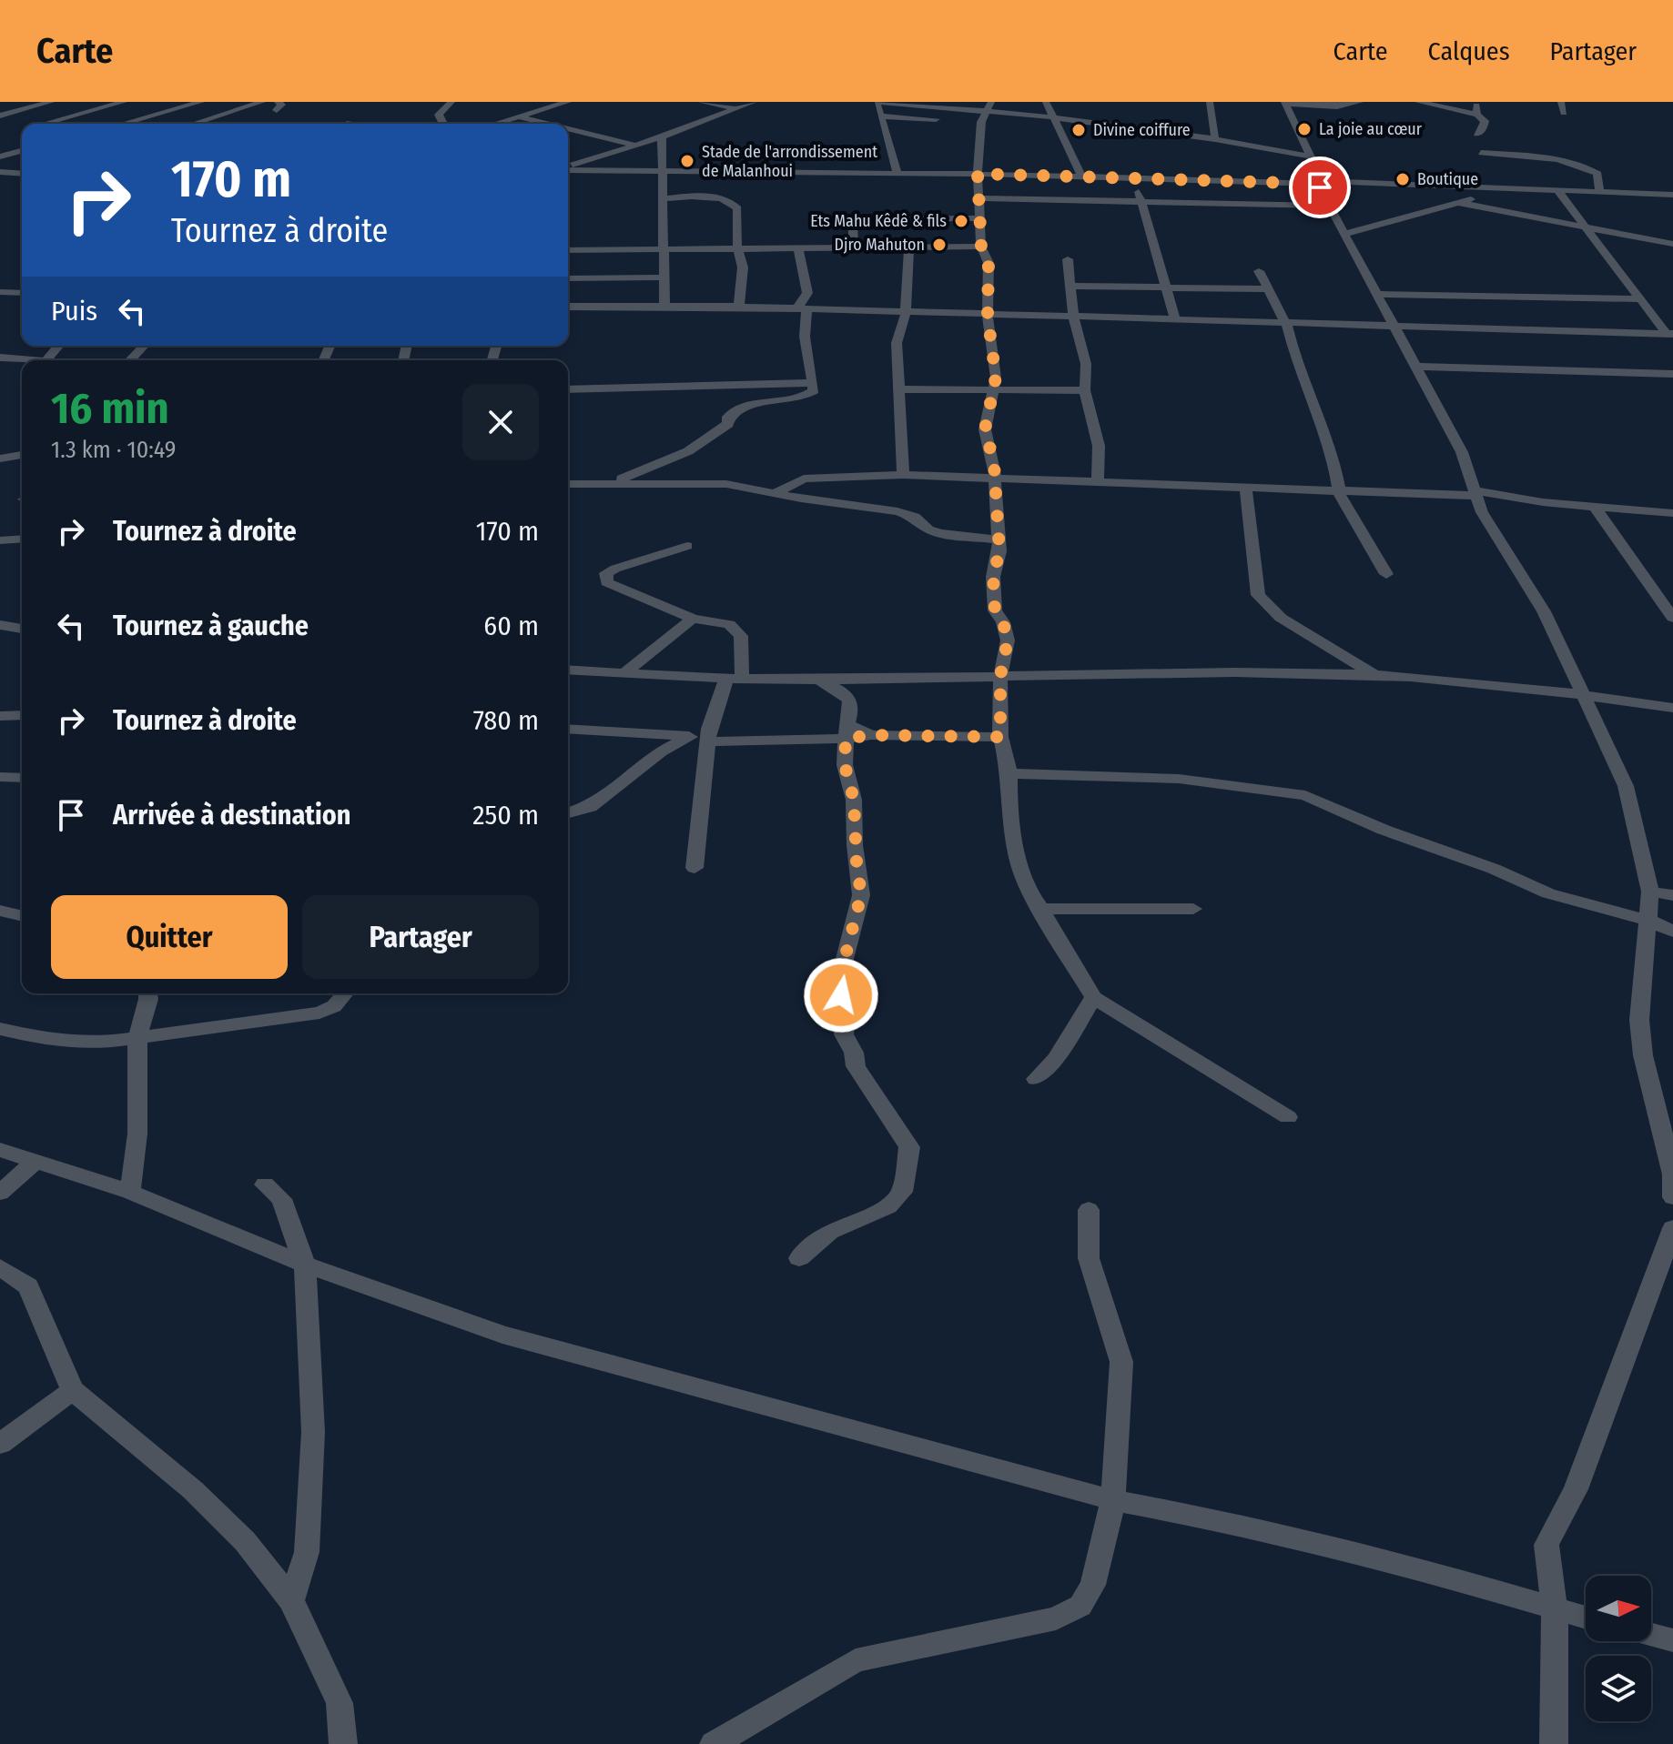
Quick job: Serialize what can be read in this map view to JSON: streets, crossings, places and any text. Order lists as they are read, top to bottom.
{
  "places": [
    "La joie au cœur",
    "Divine coiffure",
    "Stade de l'arrondissement de Malanhoui",
    "Boutique",
    "Ets Mahu Kêdê & fils",
    "Djro Mahuton"
  ],
  "north": "right",
  "page": {
    "header": "Carte",
    "nav": ["Carte", "Calques", "Partager"],
    "turn": ["170 m", "Tournez à droite"],
    "then": "Puis",
    "heading": ["16 min", "1.3 km · 10:49"],
    "list": [
      {
        "name": "Tournez à droite",
        "value": "170 m"
      },
      {
        "name": "Tournez à gauche",
        "value": "60 m"
      },
      {
        "name": "Tournez à droite",
        "value": "780 m"
      },
      {
        "name": "Arrivée à destination",
        "value": "250 m"
      }
    ],
    "buttons": ["Quitter", "Partager"]
  }
}
